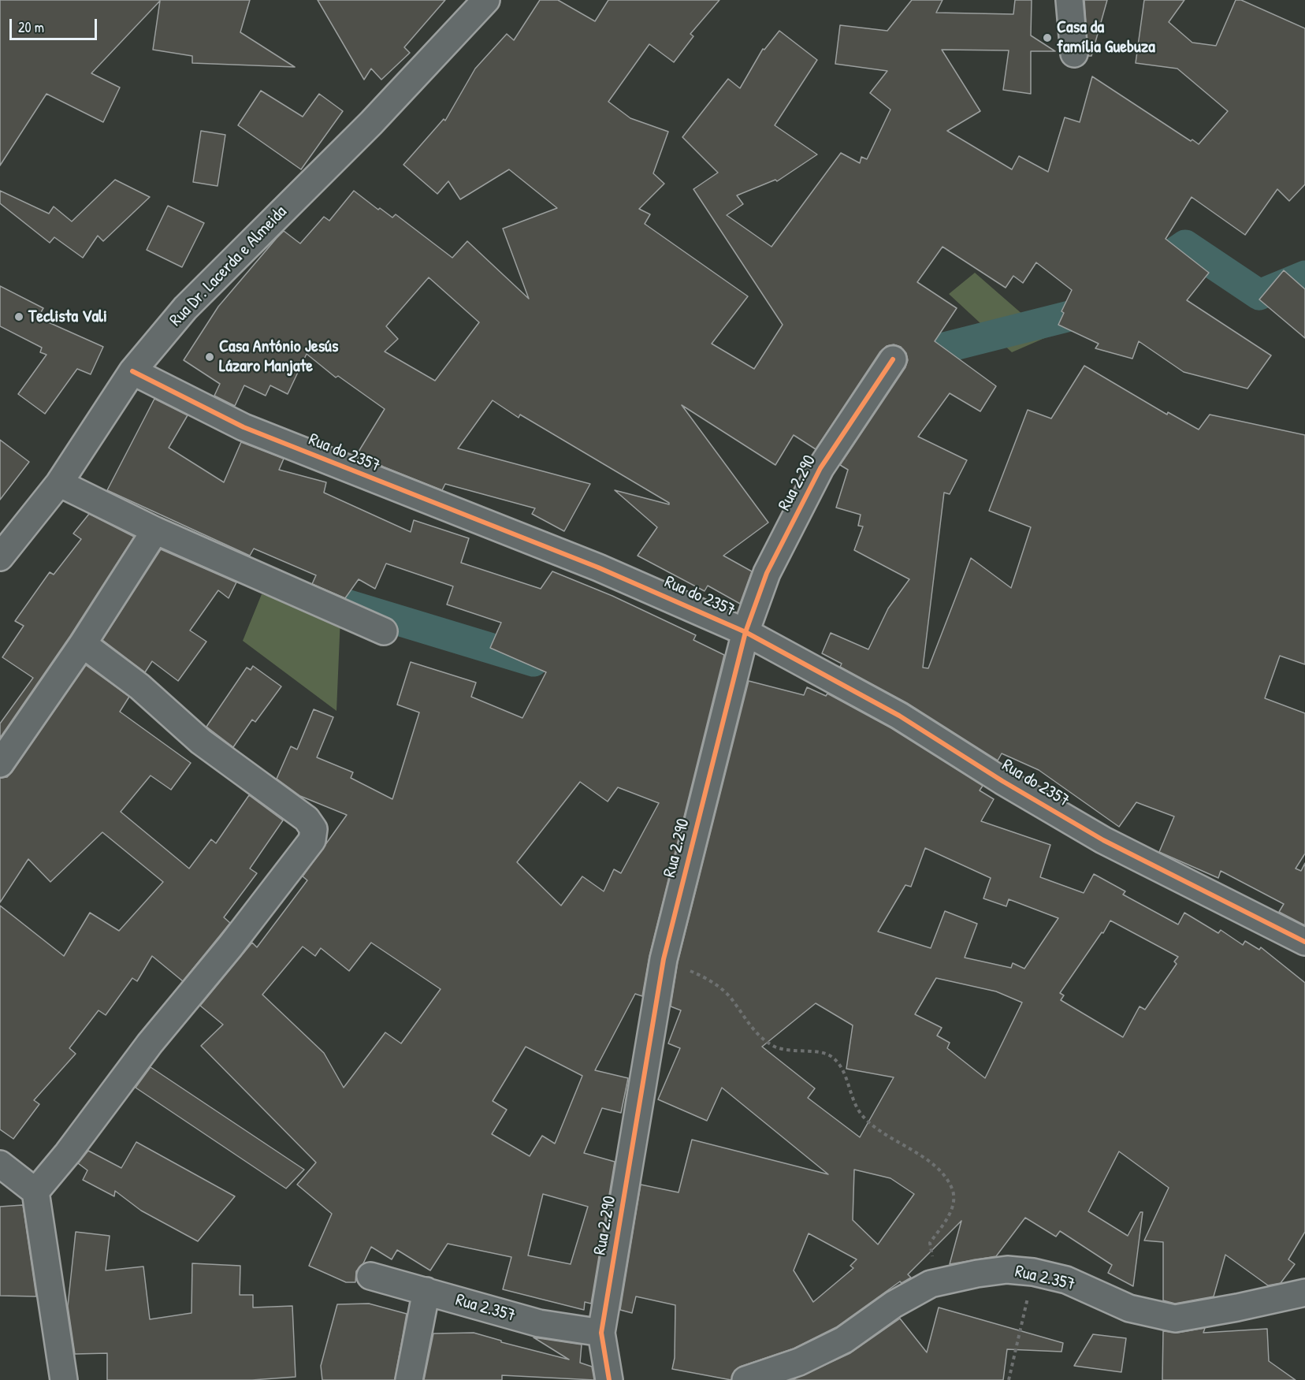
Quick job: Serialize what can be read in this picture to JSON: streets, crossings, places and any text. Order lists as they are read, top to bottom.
{
  "streets": {
    "street": [
      "Rua Dr. Lacerda e Almeida",
      "Rua do 2357",
      "Rua 2.290",
      "Rua 2.357"
    ]
  },
  "crossings": [
    ["Rua Dr. Lacerda e Almeida", "Rua do 2357"],
    ["Rua do 2357", "Rua 2.290"],
    ["Rua 2.290", "Rua 2.357"]
  ],
  "places": ["Casa da família Guebuza", "Teclista Vali", "Casa António Jesús Lázaro Manjate"],
  "scale_bar": "20 m"
}
